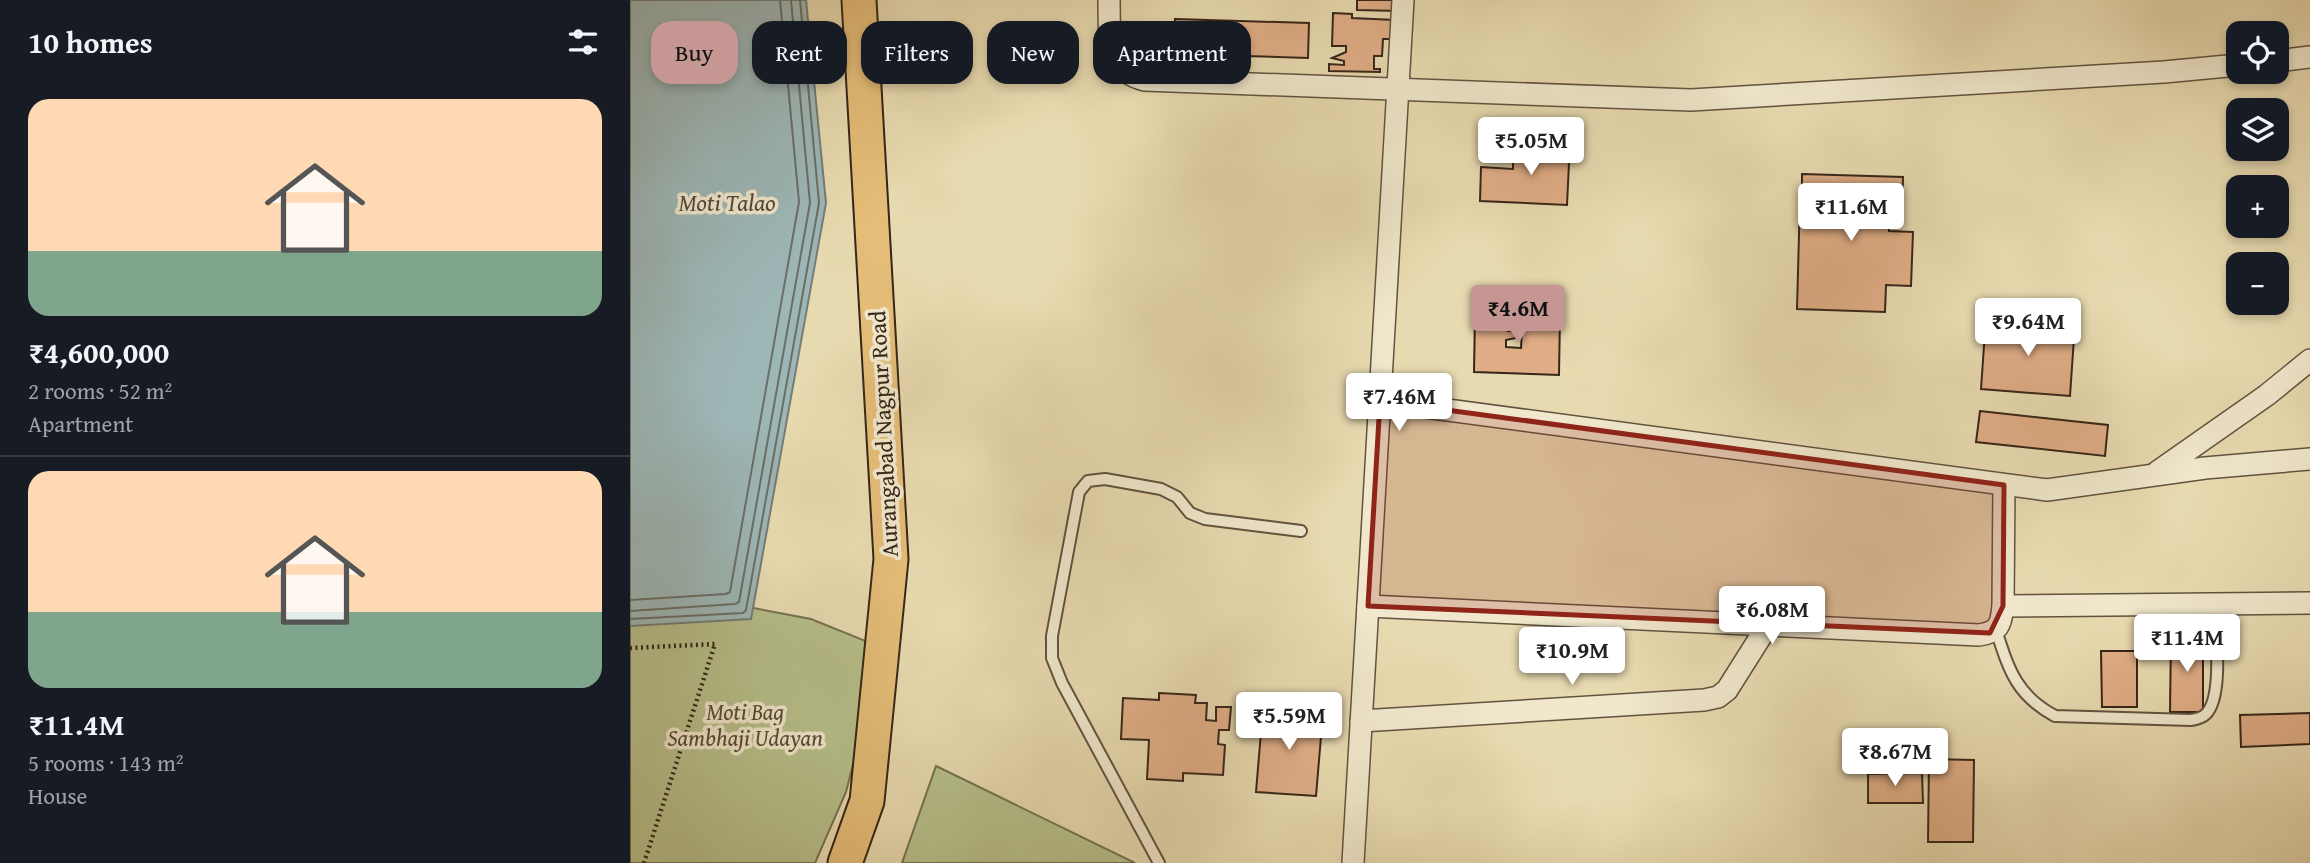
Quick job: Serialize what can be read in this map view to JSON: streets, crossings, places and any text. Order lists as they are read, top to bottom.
{
  "streets": {
    "highway": ["Aurangabad Nagpur Road"]
  },
  "water": ["Moti Talao"],
  "parks": ["Moti Bag Sambhaji Udayan"],
  "page": {
    "heading": "10 homes",
    "map_buttons": ["+", "−"],
    "chip": [
      "Buy",
      "Rent",
      "Filters",
      "New",
      "Apartment"
    ],
    "list": [
      {
        "name": "₹4,600,000",
        "note": "2 rooms · 52 m² · Apartment"
      },
      {
        "name": "₹11.4M",
        "note": "5 rooms · 143 m² · House"
      }
    ],
    "price": [
      "₹5.05M",
      "₹11.6M",
      "₹4.6M",
      "₹9.64M",
      "₹7.46M",
      "₹6.08M",
      "₹11.4M",
      "₹10.9M",
      "₹5.59M",
      "₹8.67M"
    ]
  }
}
